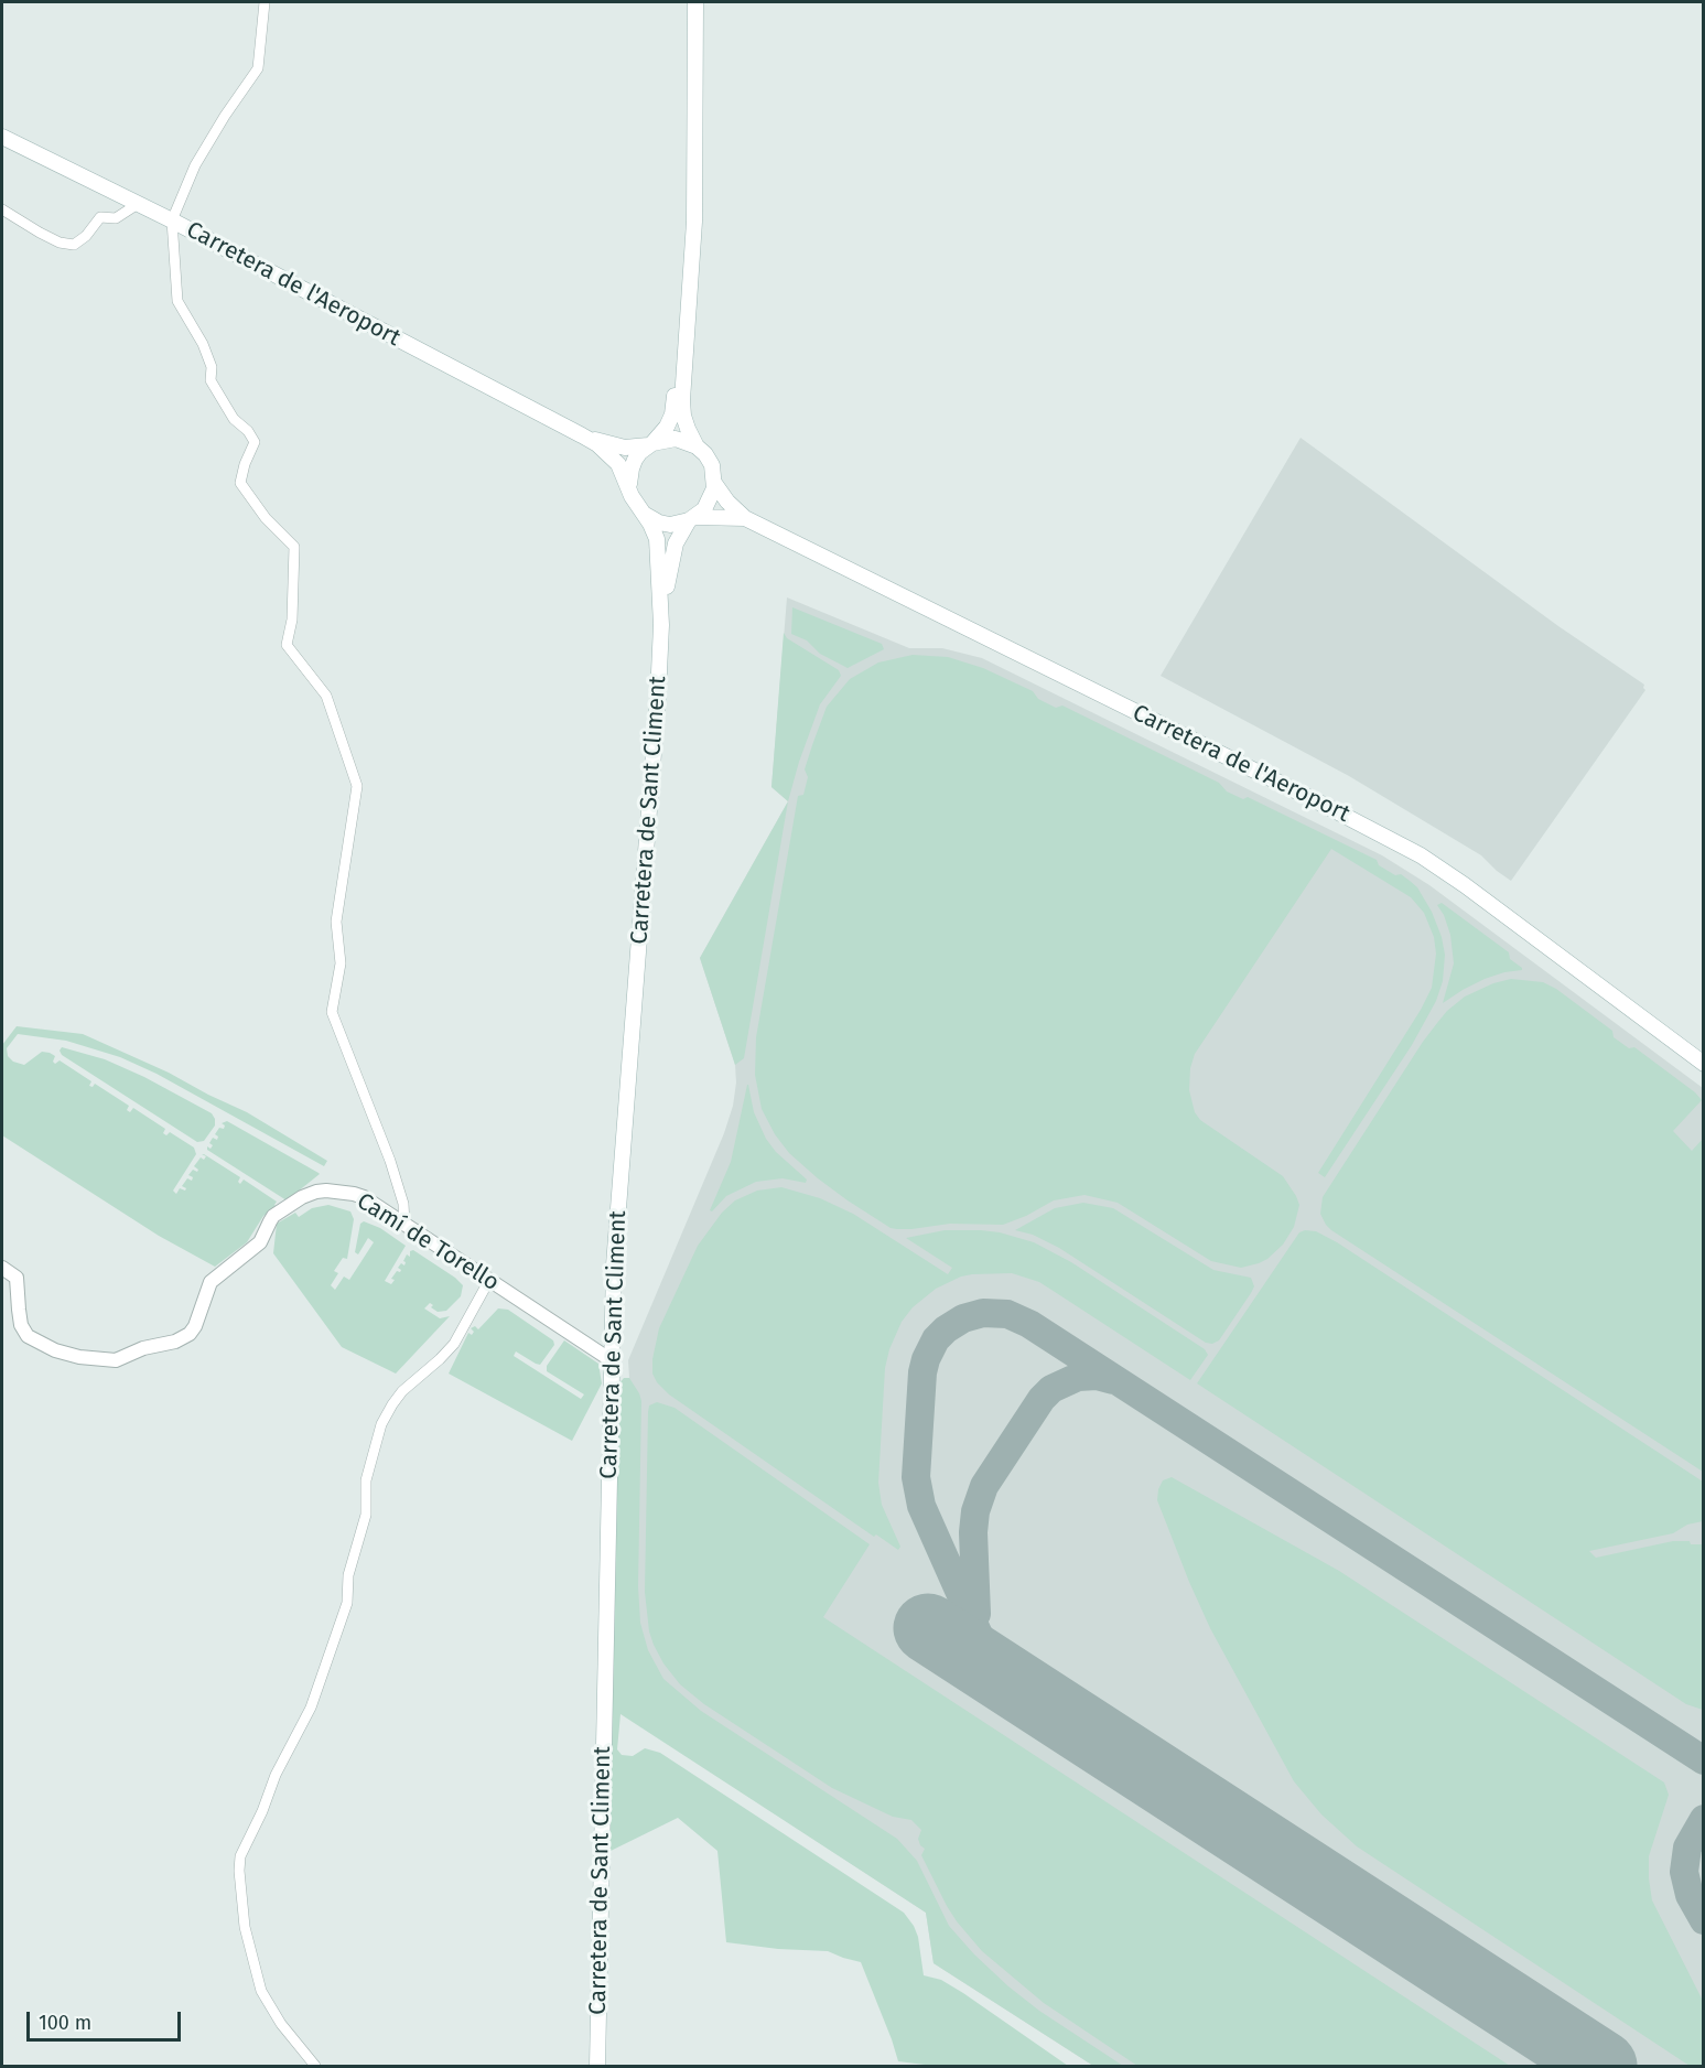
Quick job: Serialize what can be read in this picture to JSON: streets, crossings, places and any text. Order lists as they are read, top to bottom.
{
  "streets": {
    "main road": ["Carretera de l'Aeroport", "Carretera de Sant Climent"],
    "street": ["Camí de Torello"]
  },
  "crossings": [
    ["Carretera de Sant Climent", "Camí de Torello"]
  ],
  "scale_bar": "100 m"
}
